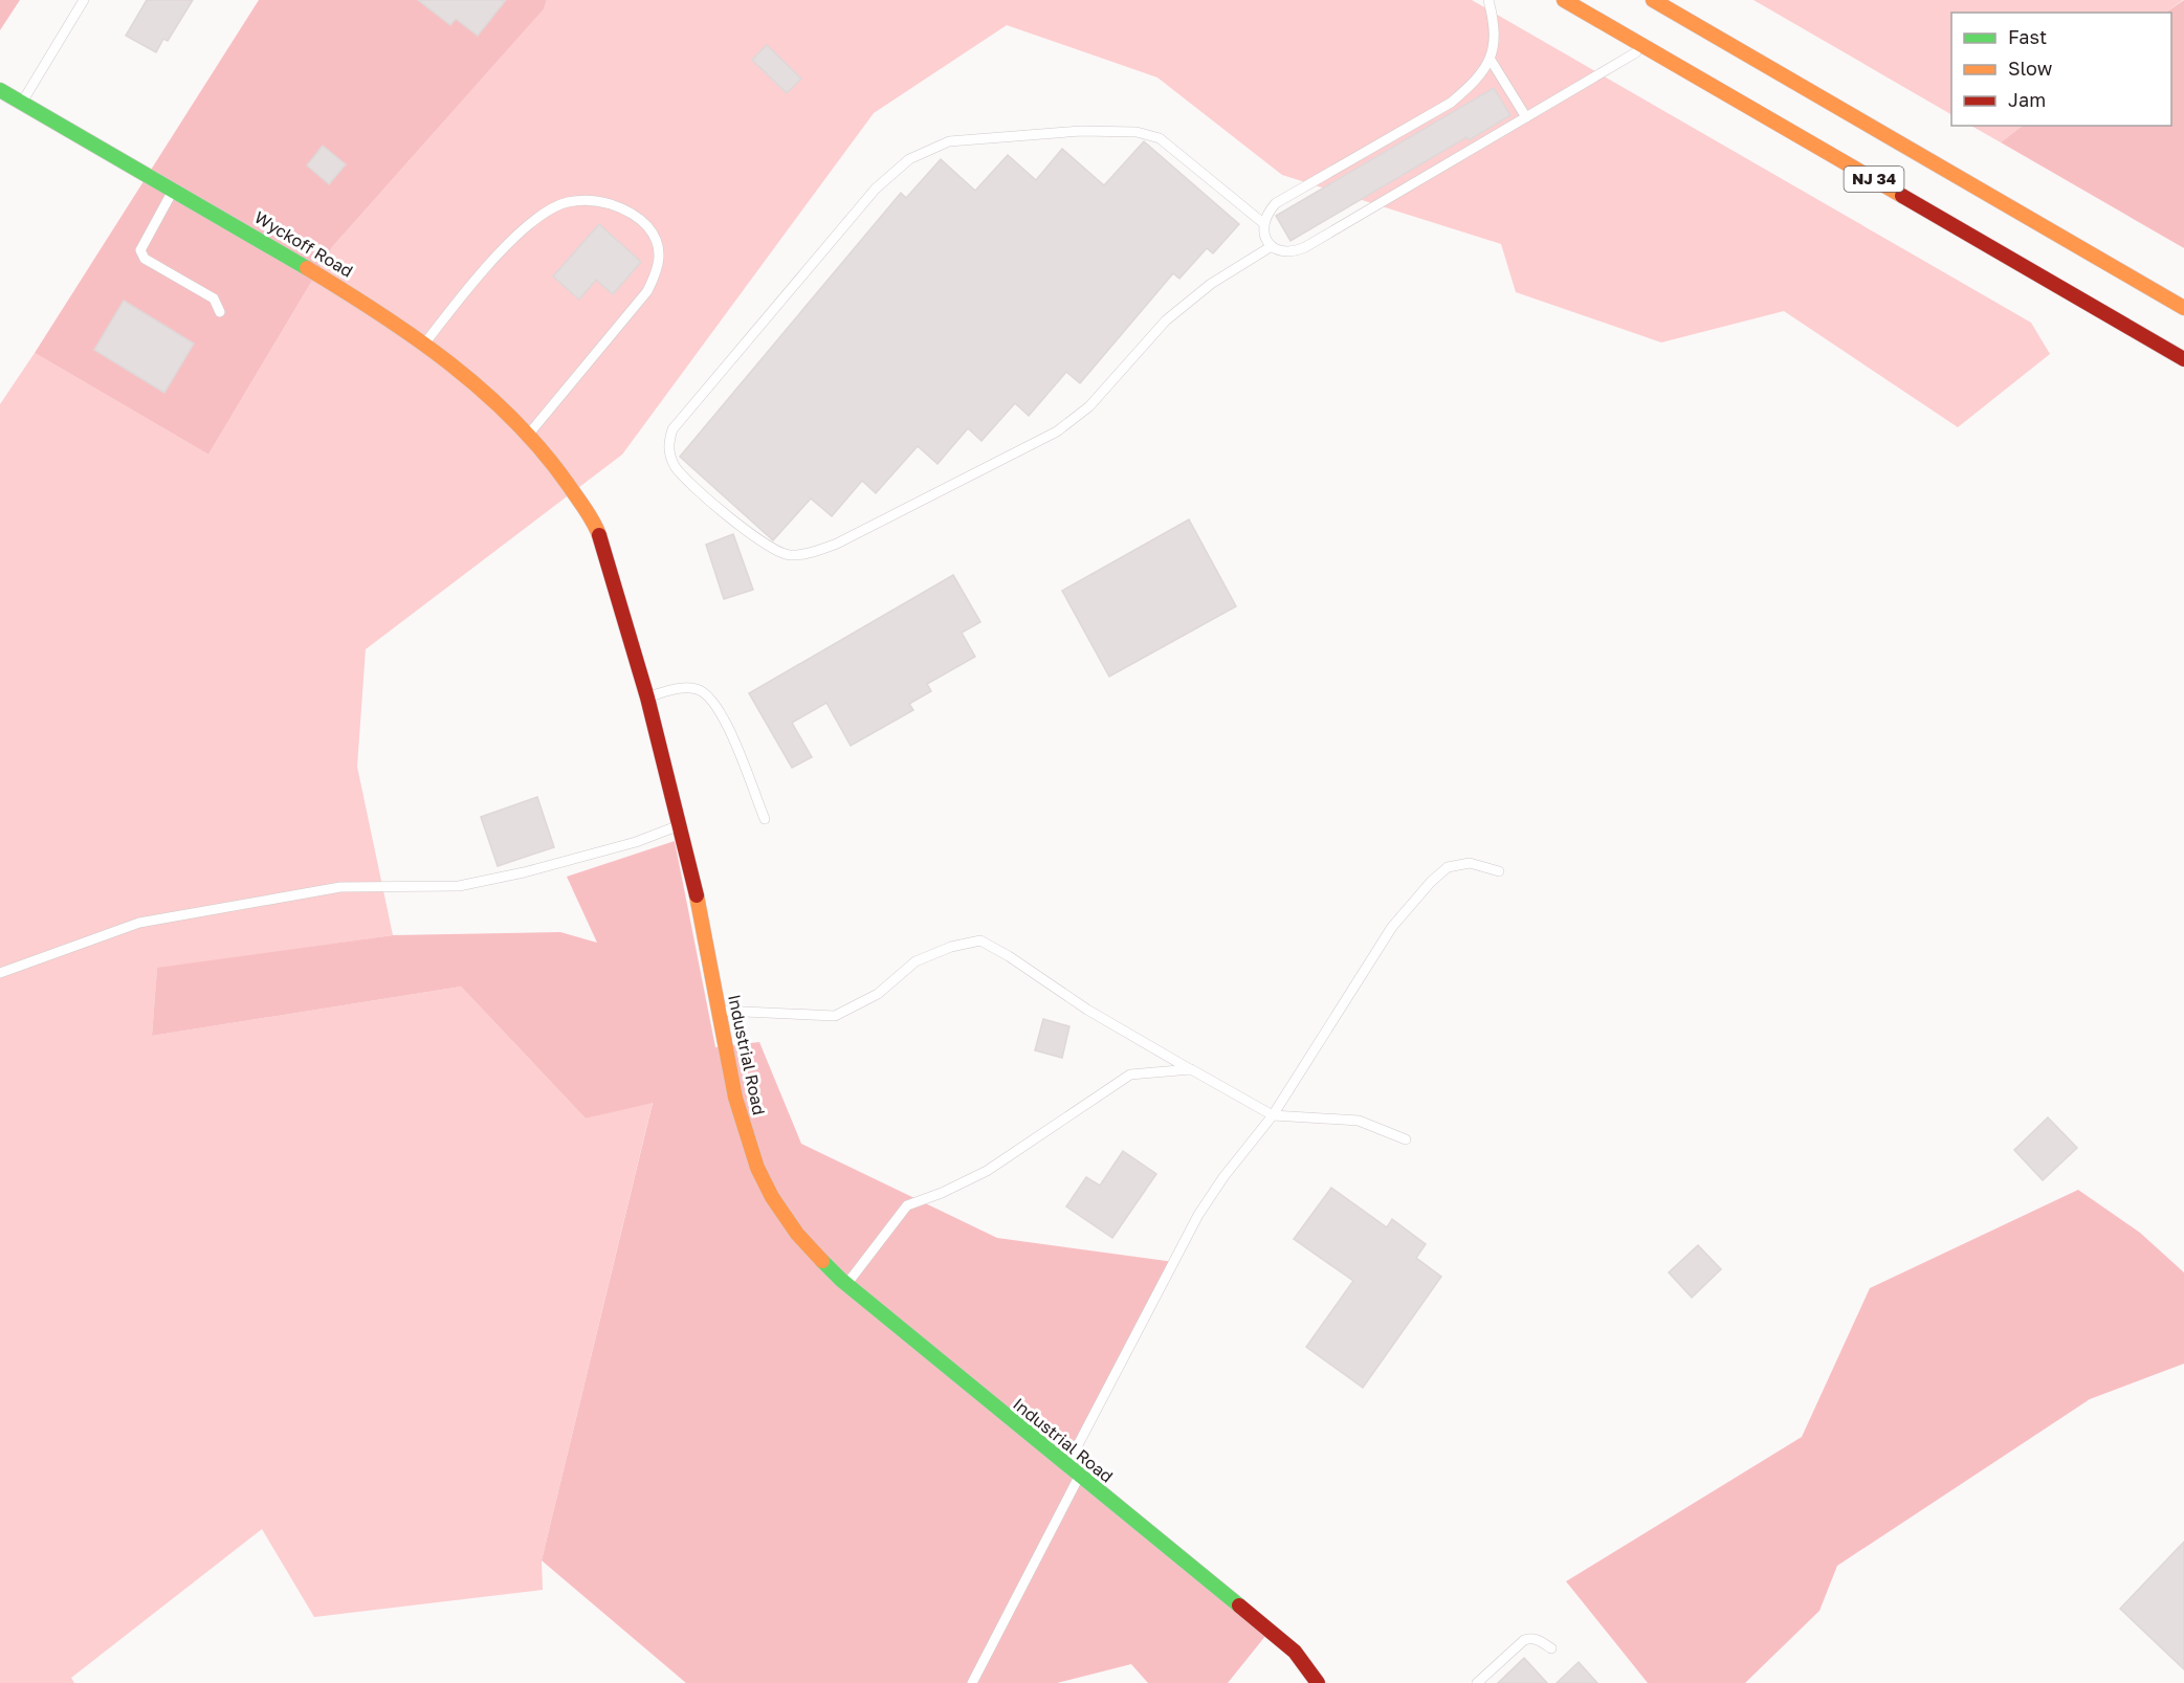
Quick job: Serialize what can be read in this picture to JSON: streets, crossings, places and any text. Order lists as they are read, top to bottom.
{
  "streets": {
    "main road": ["NJ 34", "Wyckoff Road", "Industrial Road"]
  },
  "crossings": [
    ["Wyckoff Road", "Industrial Road"]
  ],
  "legend": ["Fast", "Slow", "Jam"]
}
